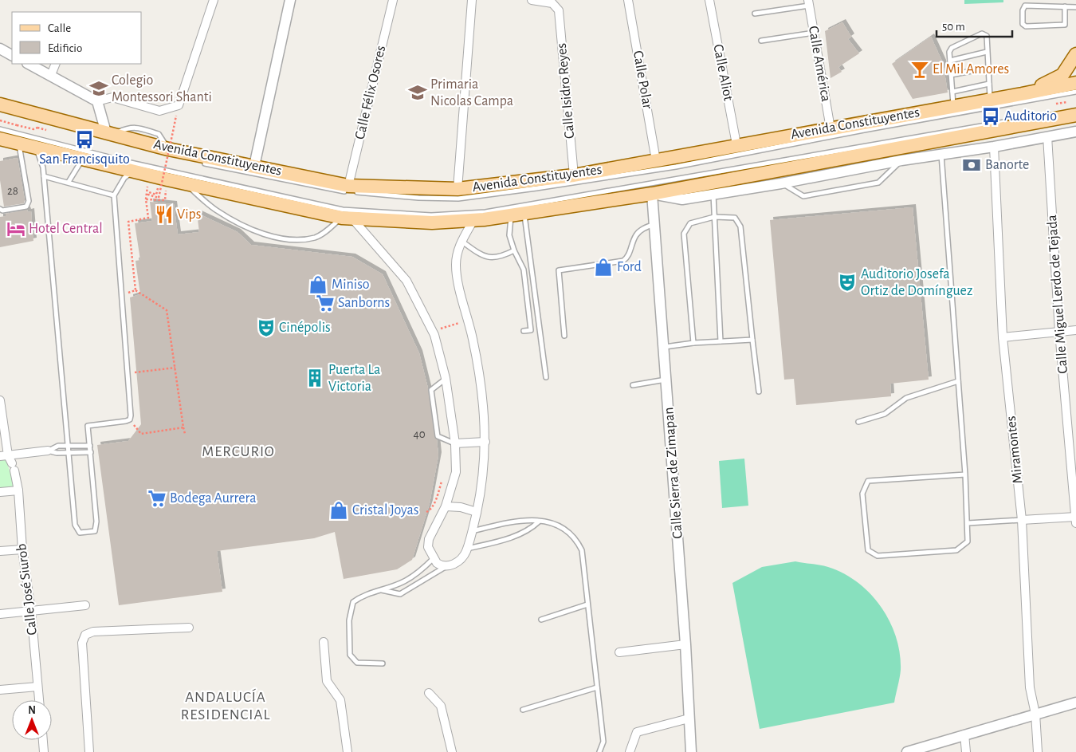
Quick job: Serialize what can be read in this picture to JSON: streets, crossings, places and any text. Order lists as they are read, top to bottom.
{
  "streets": {
    "main road": ["Avenida Constituyentes"],
    "street": [
      "Calle América",
      "Calle Aliot",
      "Calle Polar",
      "Calle Isidro Reyes",
      "Calle Félix Osores",
      "Calle Miguel Lerdo de Tejada",
      "Miramontes",
      "Calle Sierra de Zimapan",
      "Calle José Siurob"
    ]
  },
  "crossings": [
    ["Calle América", "Avenida Constituyentes"],
    ["Calle Aliot", "Avenida Constituyentes"],
    ["Calle Polar", "Avenida Constituyentes"],
    ["Calle Isidro Reyes", "Avenida Constituyentes"],
    ["Calle Félix Osores", "Avenida Constituyentes"]
  ],
  "districts": ["MERCURIO", "ANDALUCÍA RESIDENCIAL"],
  "places": {
    "bar": ["El Mil Amores"],
    "school or university": ["Colegio Montessori Shanti", "Primaria Nicolas Campa"],
    "bus stop": ["Auditorio", "San Francisquito"],
    "bank": ["Banorte"],
    "restaurant": ["Vips"],
    "hotel": ["Hotel Central"],
    "shop": ["Ford", "Miniso", "Cristal Joyas"],
    "theatre": ["Auditorio Josefa Ortiz de Domínguez", "Cinépolis"],
    "supermarket": ["Sanborns", "Bodega Aurrera"],
    "building": ["Puerta La Victoria"]
  },
  "house_numbers": ["28", "40"],
  "legend": ["Calle", "Edificio"],
  "scale_bar": "50 m",
  "north": "top"
}
